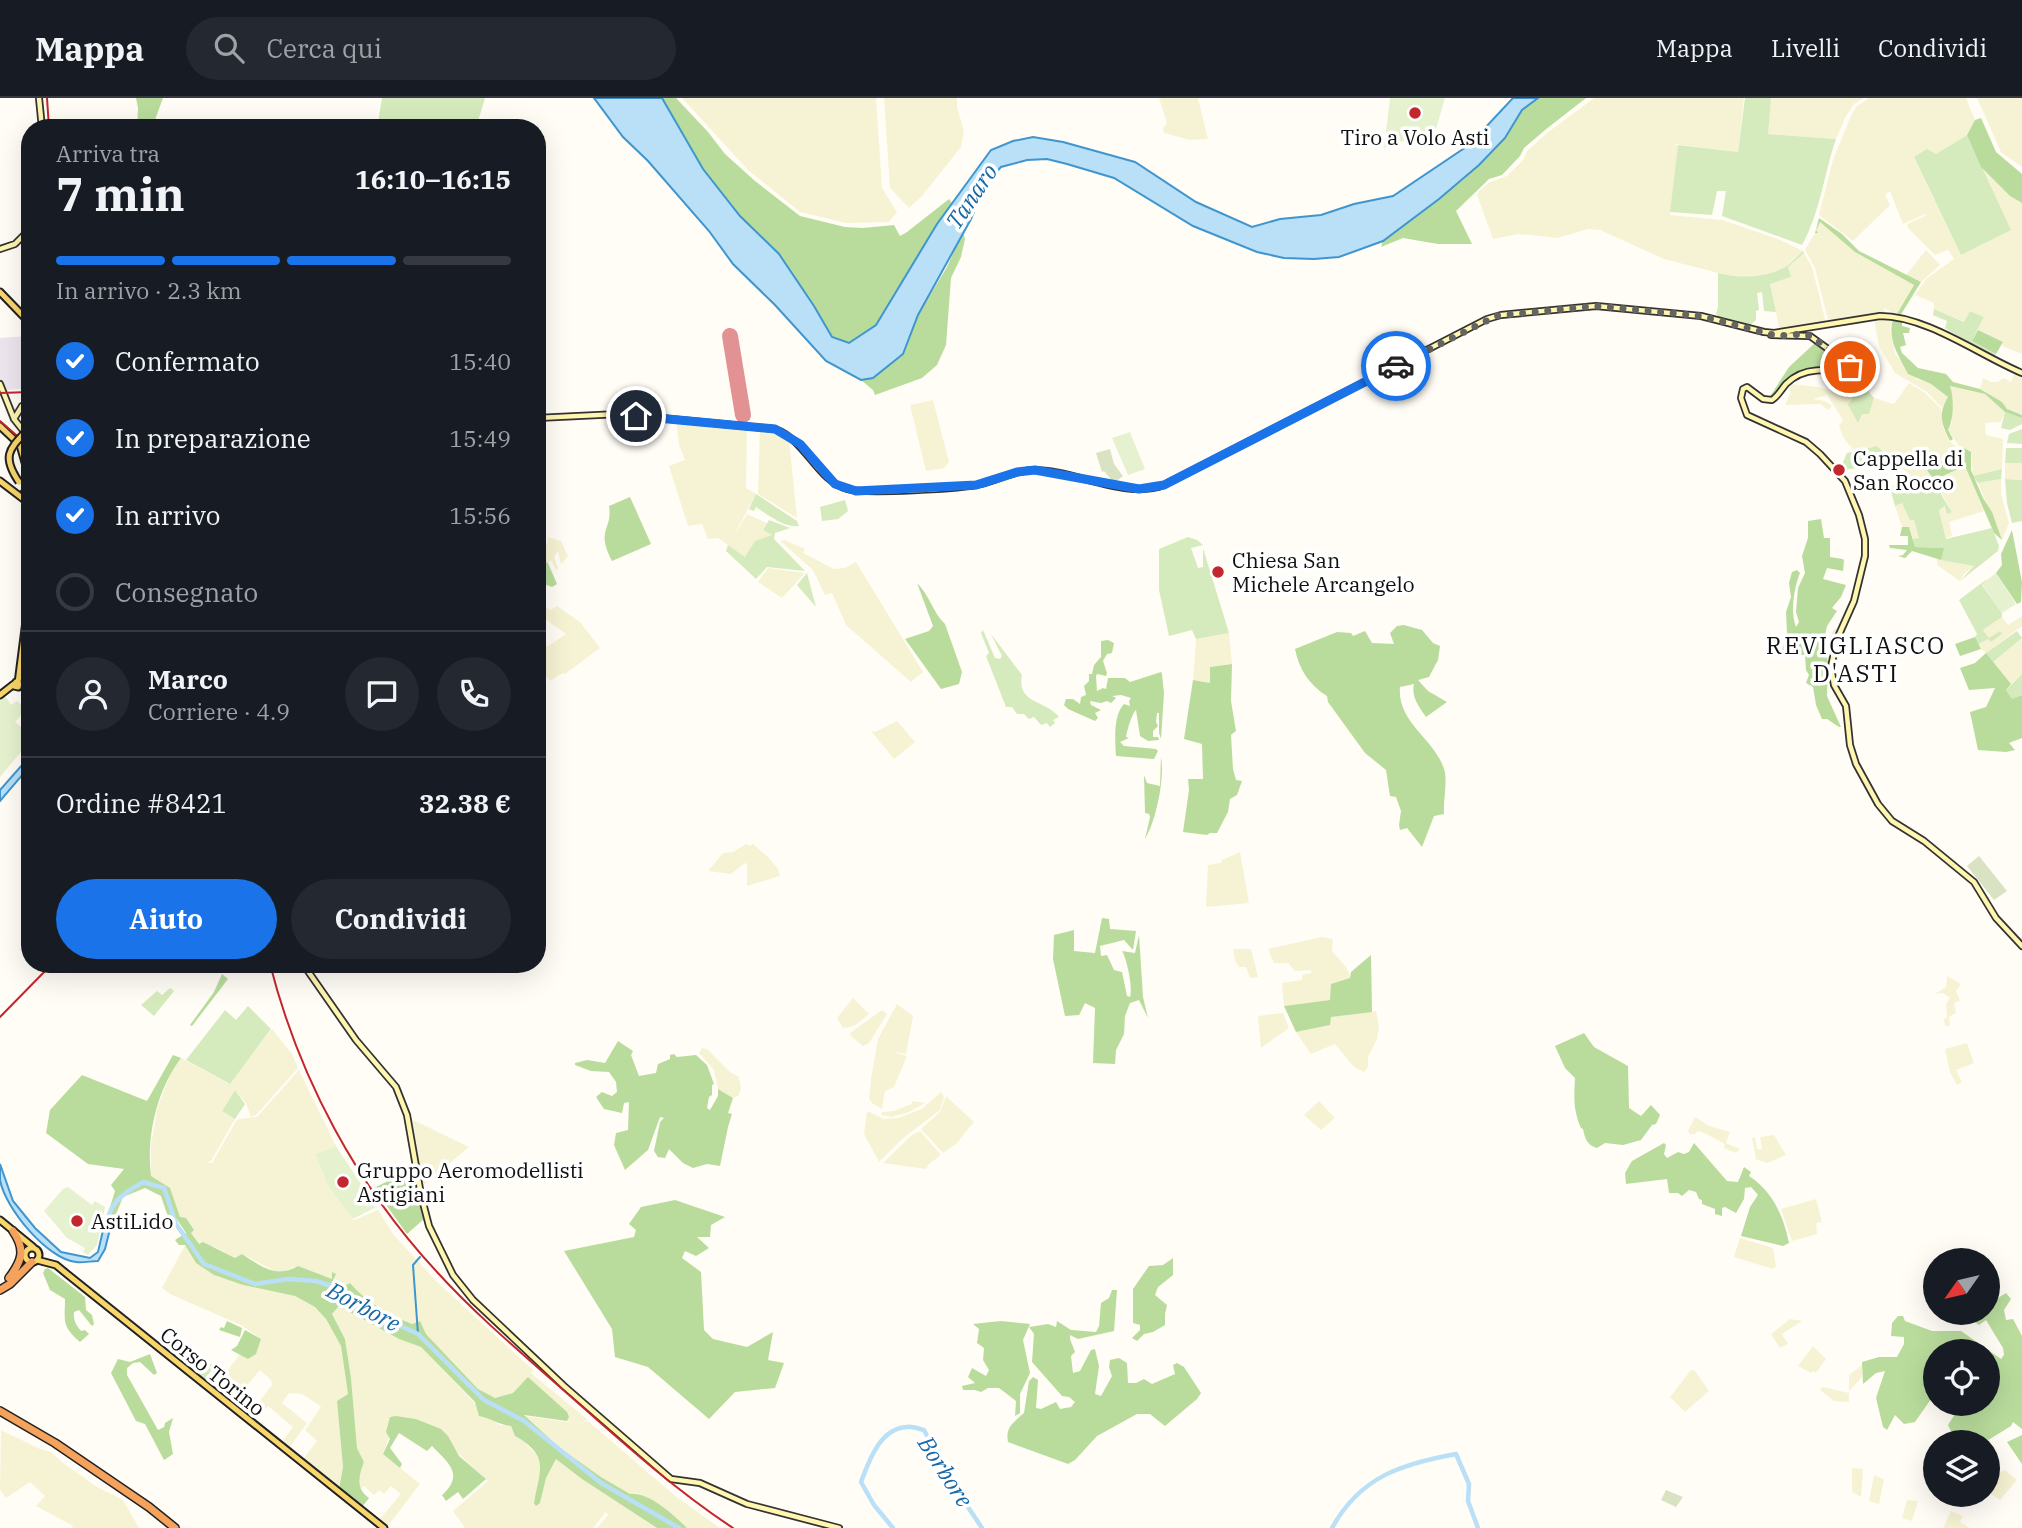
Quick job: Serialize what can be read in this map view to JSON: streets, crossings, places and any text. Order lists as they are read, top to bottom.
{
  "streets": {
    "main road": ["Corso Torino"]
  },
  "districts": ["REVIGLIASCO D'ASTI"],
  "water": ["Tanaro", "Borbore"],
  "places": [
    "Tiro a Volo Asti",
    "Cappella di San Rocco",
    "Chiesa San Michele Arcangelo",
    "Gruppo Aeromodellisti Astigiani",
    "AstiLido"
  ],
  "north": "bottom left",
  "page": {
    "header": "Mappa",
    "search": "Cerca qui",
    "nav": ["Mappa", "Livelli", "Condividi"],
    "heading": ["7 min", "Arriva tra", "16:10–16:15"],
    "panel": [
      "Marco",
      "Corriere · 4.9",
      "Ordine #8421",
      "32.38 €"
    ],
    "bar": "In arrivo · 2.3 km",
    "list": [
      ["Confermato", "15:40"],
      ["In preparazione", "15:49"],
      ["In arrivo", "15:56"],
      "Consegnato"
    ],
    "buttons": ["Aiuto", "Condividi"]
  }
}
